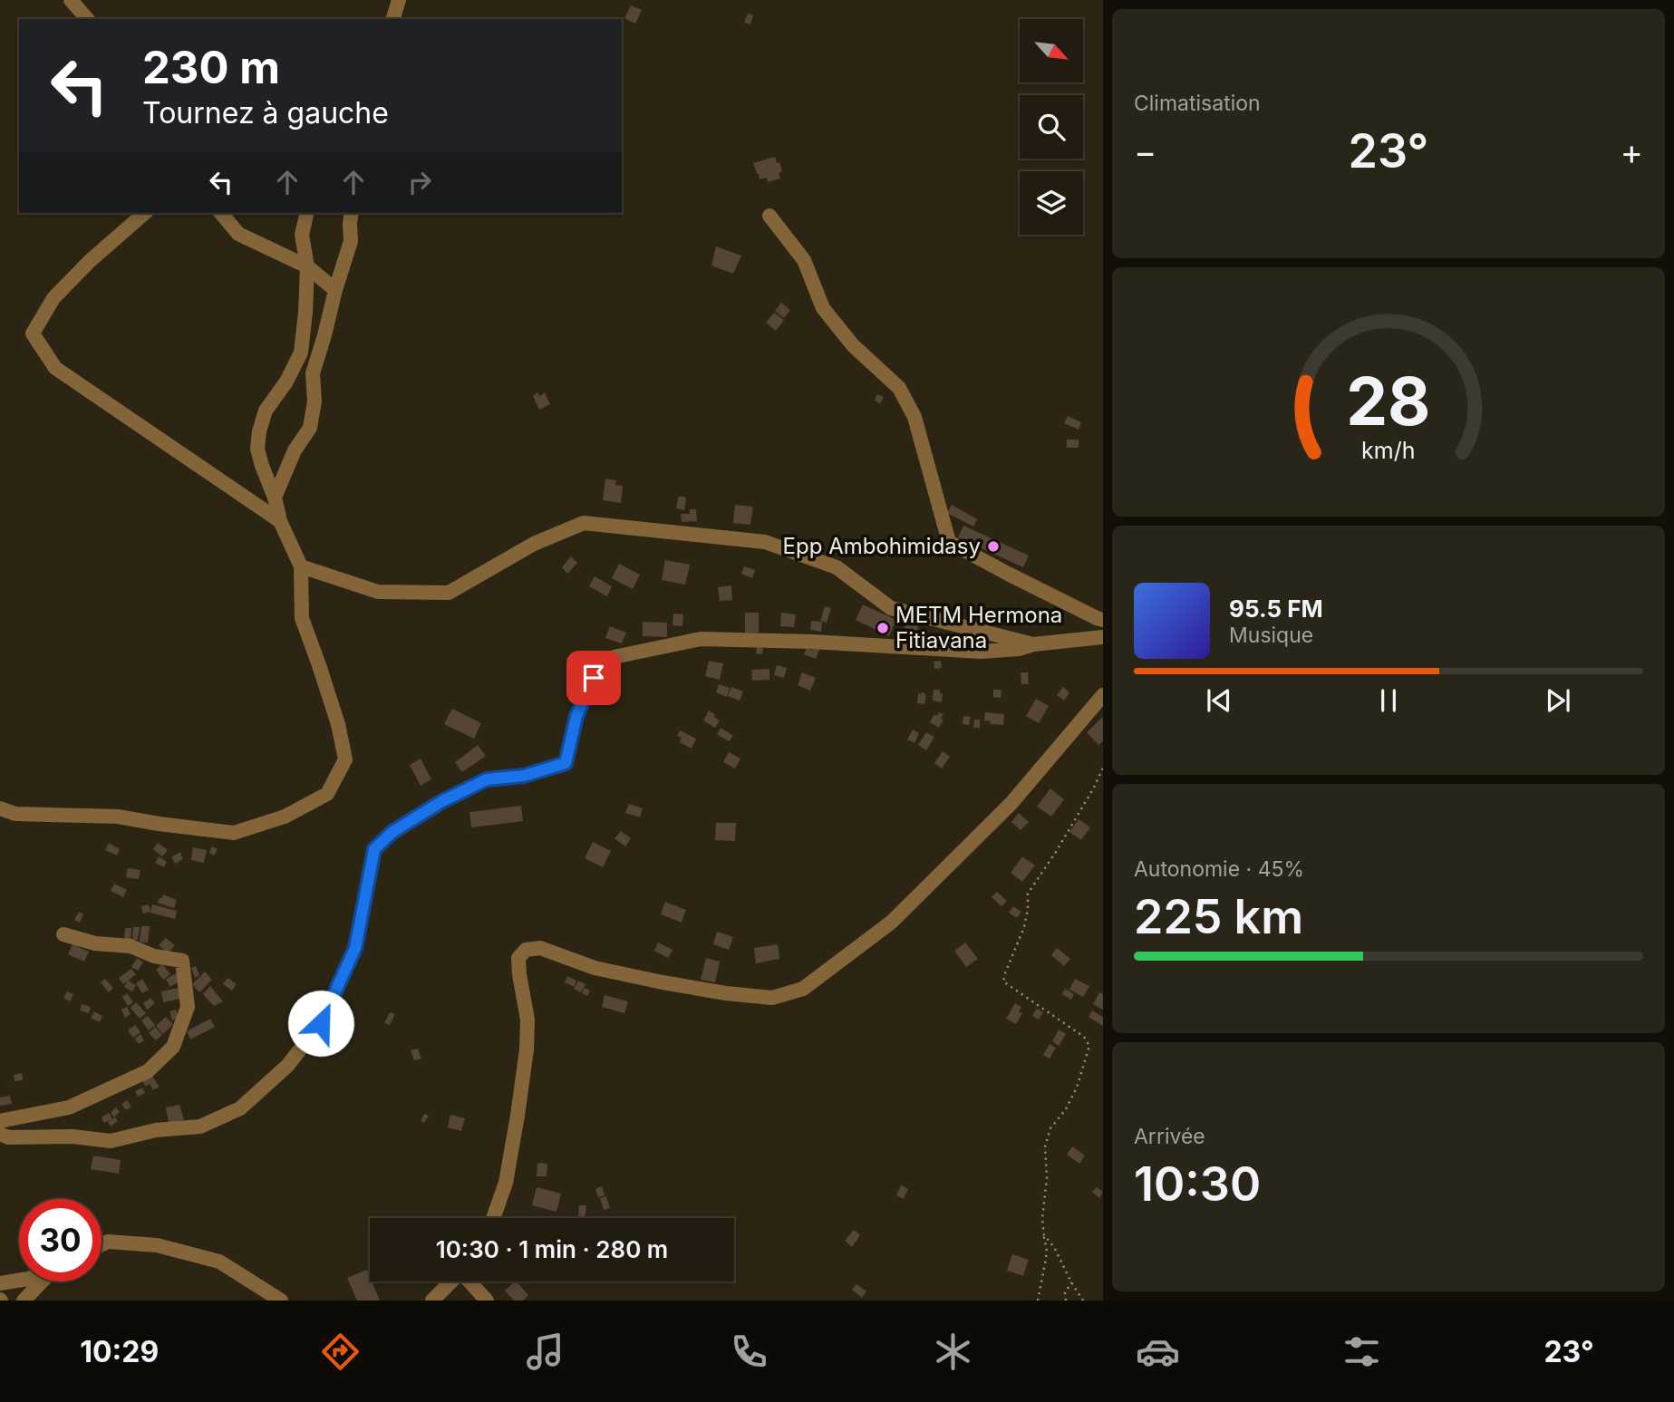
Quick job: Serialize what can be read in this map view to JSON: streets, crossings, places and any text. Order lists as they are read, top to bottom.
{
  "places": ["Epp Ambohimidasy", "METM Hermona Fitiavana"],
  "north": "bottom right",
  "page": {
    "tile": [
      "Climatisation",
      ["Autonomie · 45%", "225 km"],
      ["Arrivée", "10:30"]
    ],
    "turn": ["230 m", "Tournez à gauche"],
    "heat": ["−", "23°", "+"],
    "song": ["95.5 FM", "Musique"],
    "limit": "30",
    "trip": "10:30 · 1 min · 280 m",
    "tabs": ["10:29", "23°"],
    "gauge": ["28", "km/h"]
  }
}
